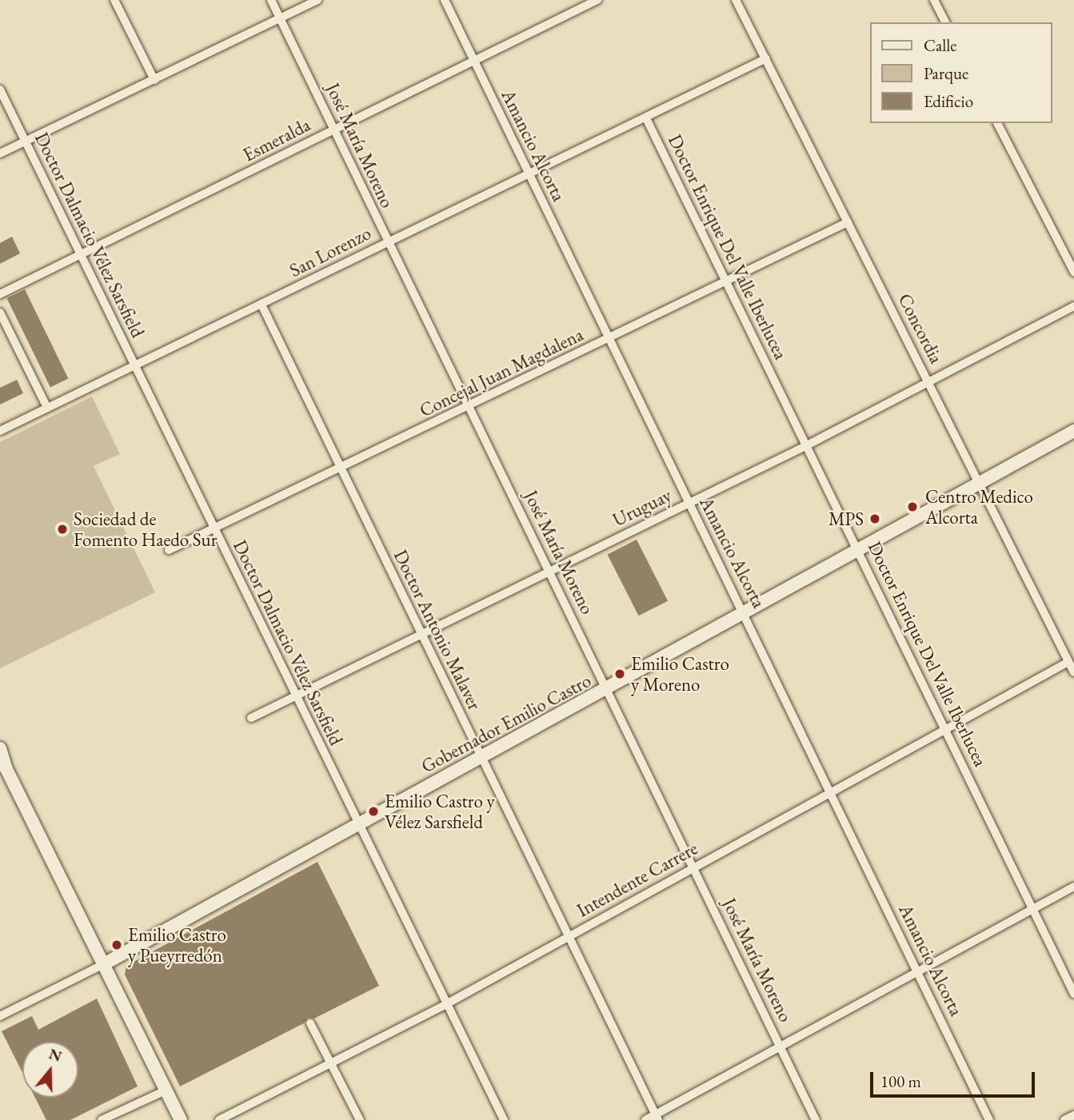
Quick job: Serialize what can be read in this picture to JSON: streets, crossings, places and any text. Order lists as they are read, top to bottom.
{
  "streets": {
    "street": [
      "Esmeralda",
      "José María Moreno",
      "Amancio Alcorta",
      "Doctor Dalmacio Vélez Sarsfield",
      "Doctor Enrique Del Valle Iberlucea",
      "San Lorenzo",
      "Concordia",
      "Concejal Juan Magdalena",
      "Uruguay",
      "Doctor Antonio Malaver",
      "Gobernador Emilio Castro",
      "Intendente Carrere"
    ]
  },
  "crossings": [
    ["Esmeralda", "José María Moreno"],
    ["Esmeralda", "Amancio Alcorta"],
    ["Esmeralda", "Doctor Dalmacio Vélez Sarsfield"],
    ["José María Moreno", "San Lorenzo"],
    ["José María Moreno", "Concejal Juan Magdalena"],
    ["José María Moreno", "Uruguay"],
    ["José María Moreno", "Gobernador Emilio Castro"],
    ["José María Moreno", "Intendente Carrere"],
    ["Amancio Alcorta", "San Lorenzo"],
    ["Amancio Alcorta", "Concejal Juan Magdalena"],
    ["Amancio Alcorta", "Uruguay"],
    ["Amancio Alcorta", "Gobernador Emilio Castro"],
    ["Amancio Alcorta", "Intendente Carrere"],
    ["Doctor Dalmacio Vélez Sarsfield", "San Lorenzo"],
    ["Doctor Dalmacio Vélez Sarsfield", "Concejal Juan Magdalena"],
    ["Doctor Dalmacio Vélez Sarsfield", "Uruguay"],
    ["Doctor Dalmacio Vélez Sarsfield", "Gobernador Emilio Castro"],
    ["Doctor Dalmacio Vélez Sarsfield", "Intendente Carrere"],
    ["Doctor Enrique Del Valle Iberlucea", "San Lorenzo"],
    ["Doctor Enrique Del Valle Iberlucea", "Concejal Juan Magdalena"],
    ["Doctor Enrique Del Valle Iberlucea", "Uruguay"],
    ["Doctor Enrique Del Valle Iberlucea", "Gobernador Emilio Castro"],
    ["Doctor Enrique Del Valle Iberlucea", "Intendente Carrere"],
    ["San Lorenzo", "Concordia"],
    ["San Lorenzo", "Doctor Antonio Malaver"],
    ["Concordia", "Concejal Juan Magdalena"],
    ["Concordia", "Uruguay"],
    ["Concordia", "Gobernador Emilio Castro"],
    ["Concordia", "Intendente Carrere"],
    ["Concejal Juan Magdalena", "Doctor Antonio Malaver"],
    ["Uruguay", "Doctor Antonio Malaver"],
    ["Doctor Antonio Malaver", "Gobernador Emilio Castro"],
    ["Doctor Antonio Malaver", "Intendente Carrere"]
  ],
  "places": [
    "Centro Medico Alcorta",
    "MPS",
    "Sociedad de Fomento Haedo Sur",
    "Emilio Castro y Moreno",
    "Emilio Castro y Vélez Sarsfield",
    "Emilio Castro y Pueyrredón"
  ],
  "legend": ["Calle", "Parque", "Edificio"],
  "scale_bar": "100 m",
  "north": "top"
}
